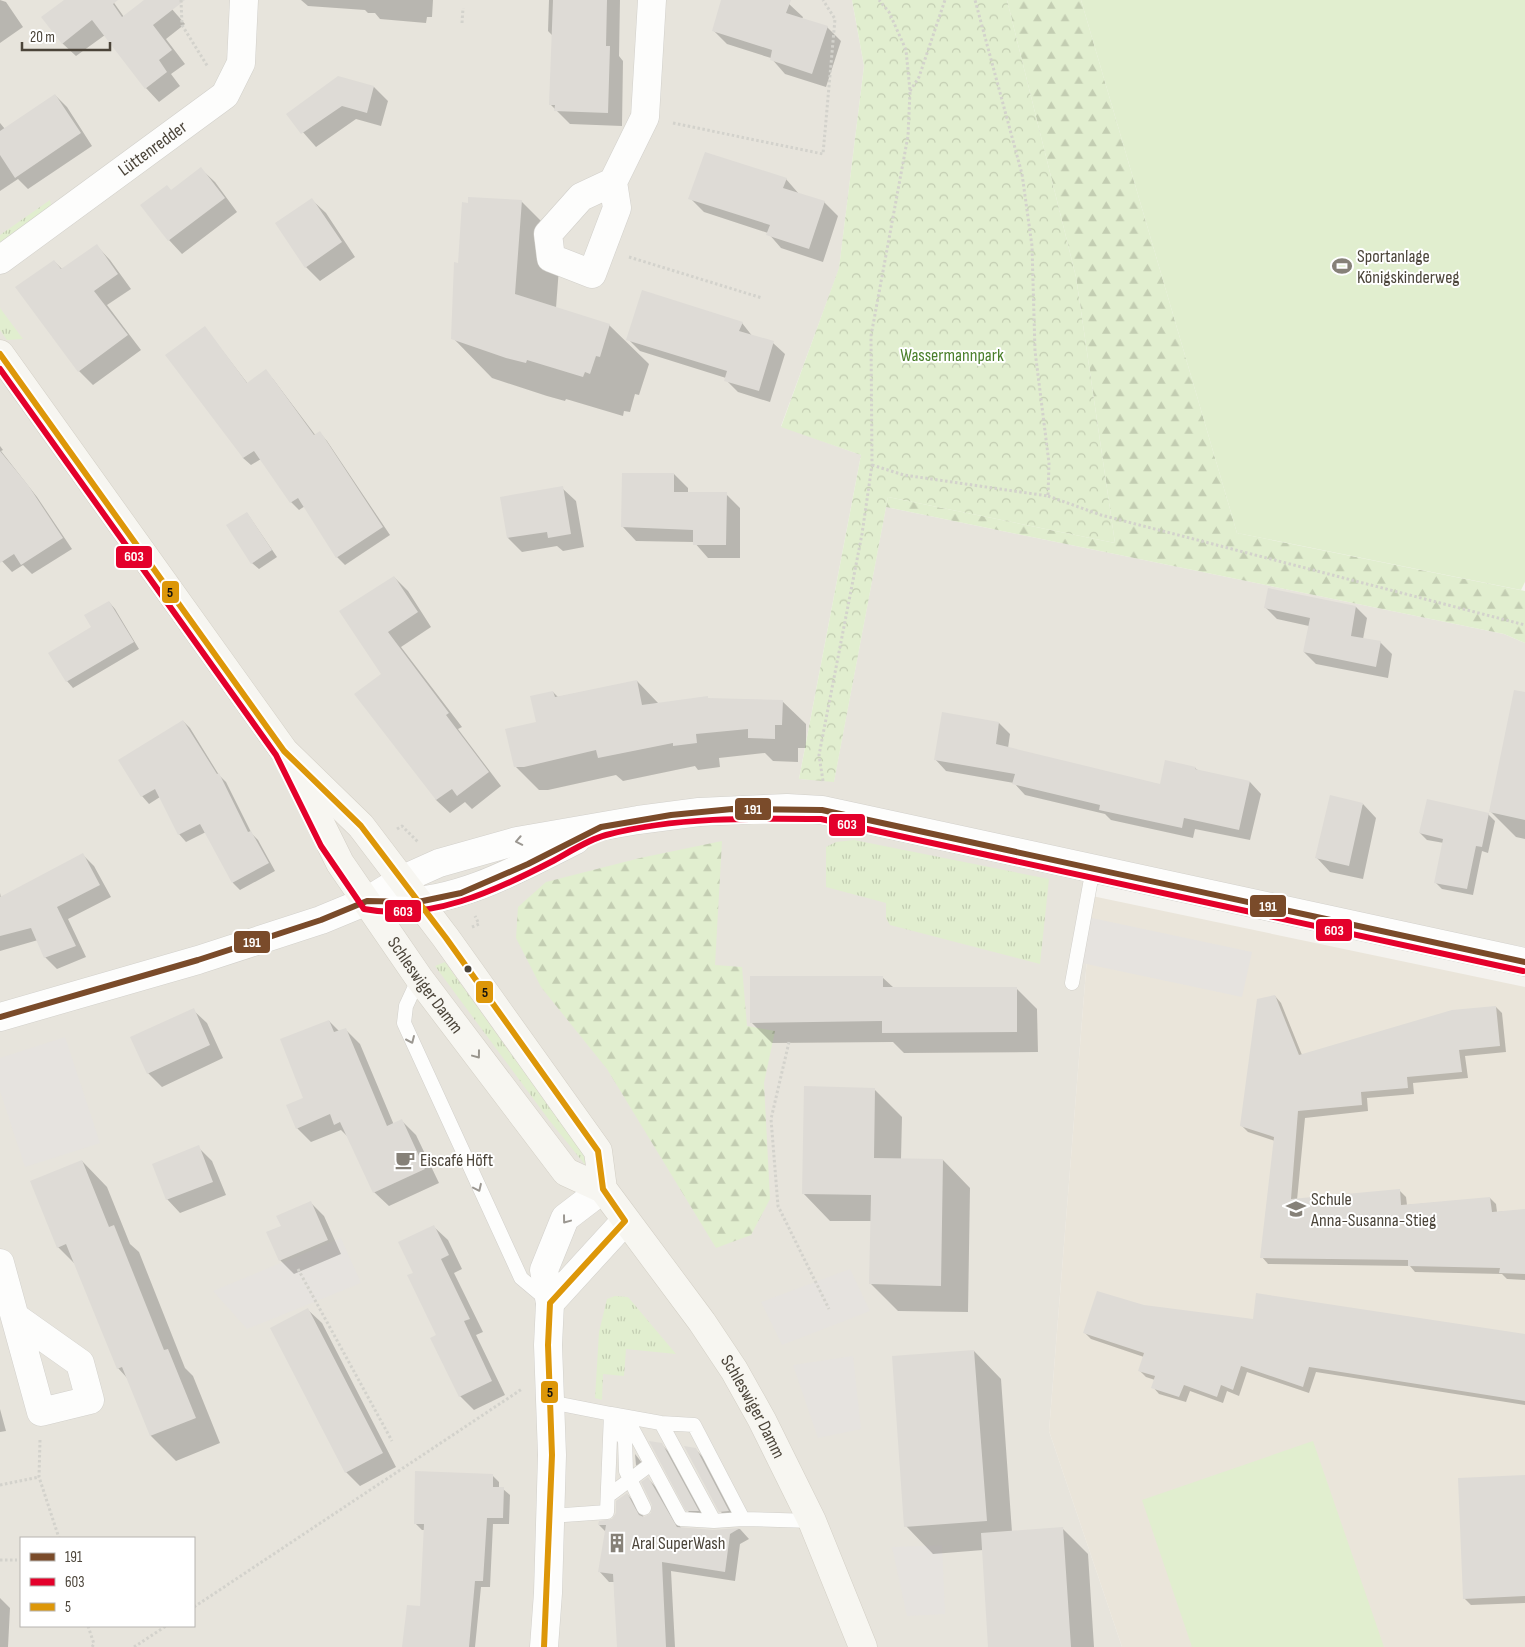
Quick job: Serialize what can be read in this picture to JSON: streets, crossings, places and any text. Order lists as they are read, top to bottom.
{
  "streets": {
    "main road": ["Schleswiger Damm"],
    "street": ["Lüttenredder"]
  },
  "parks": ["Wassermannpark"],
  "places": {
    "sports": ["Sportanlage Königskinderweg"],
    "cafe": ["Eiscafé Höft"],
    "school or university": ["Schule Anna-Susanna-Stieg"],
    "building": ["Aral SuperWash"]
  },
  "lines": ["transit line 5", "transit line 603", "transit line 191"],
  "legend": ["191", "603", "5"],
  "scale_bar": "20 m"
}
